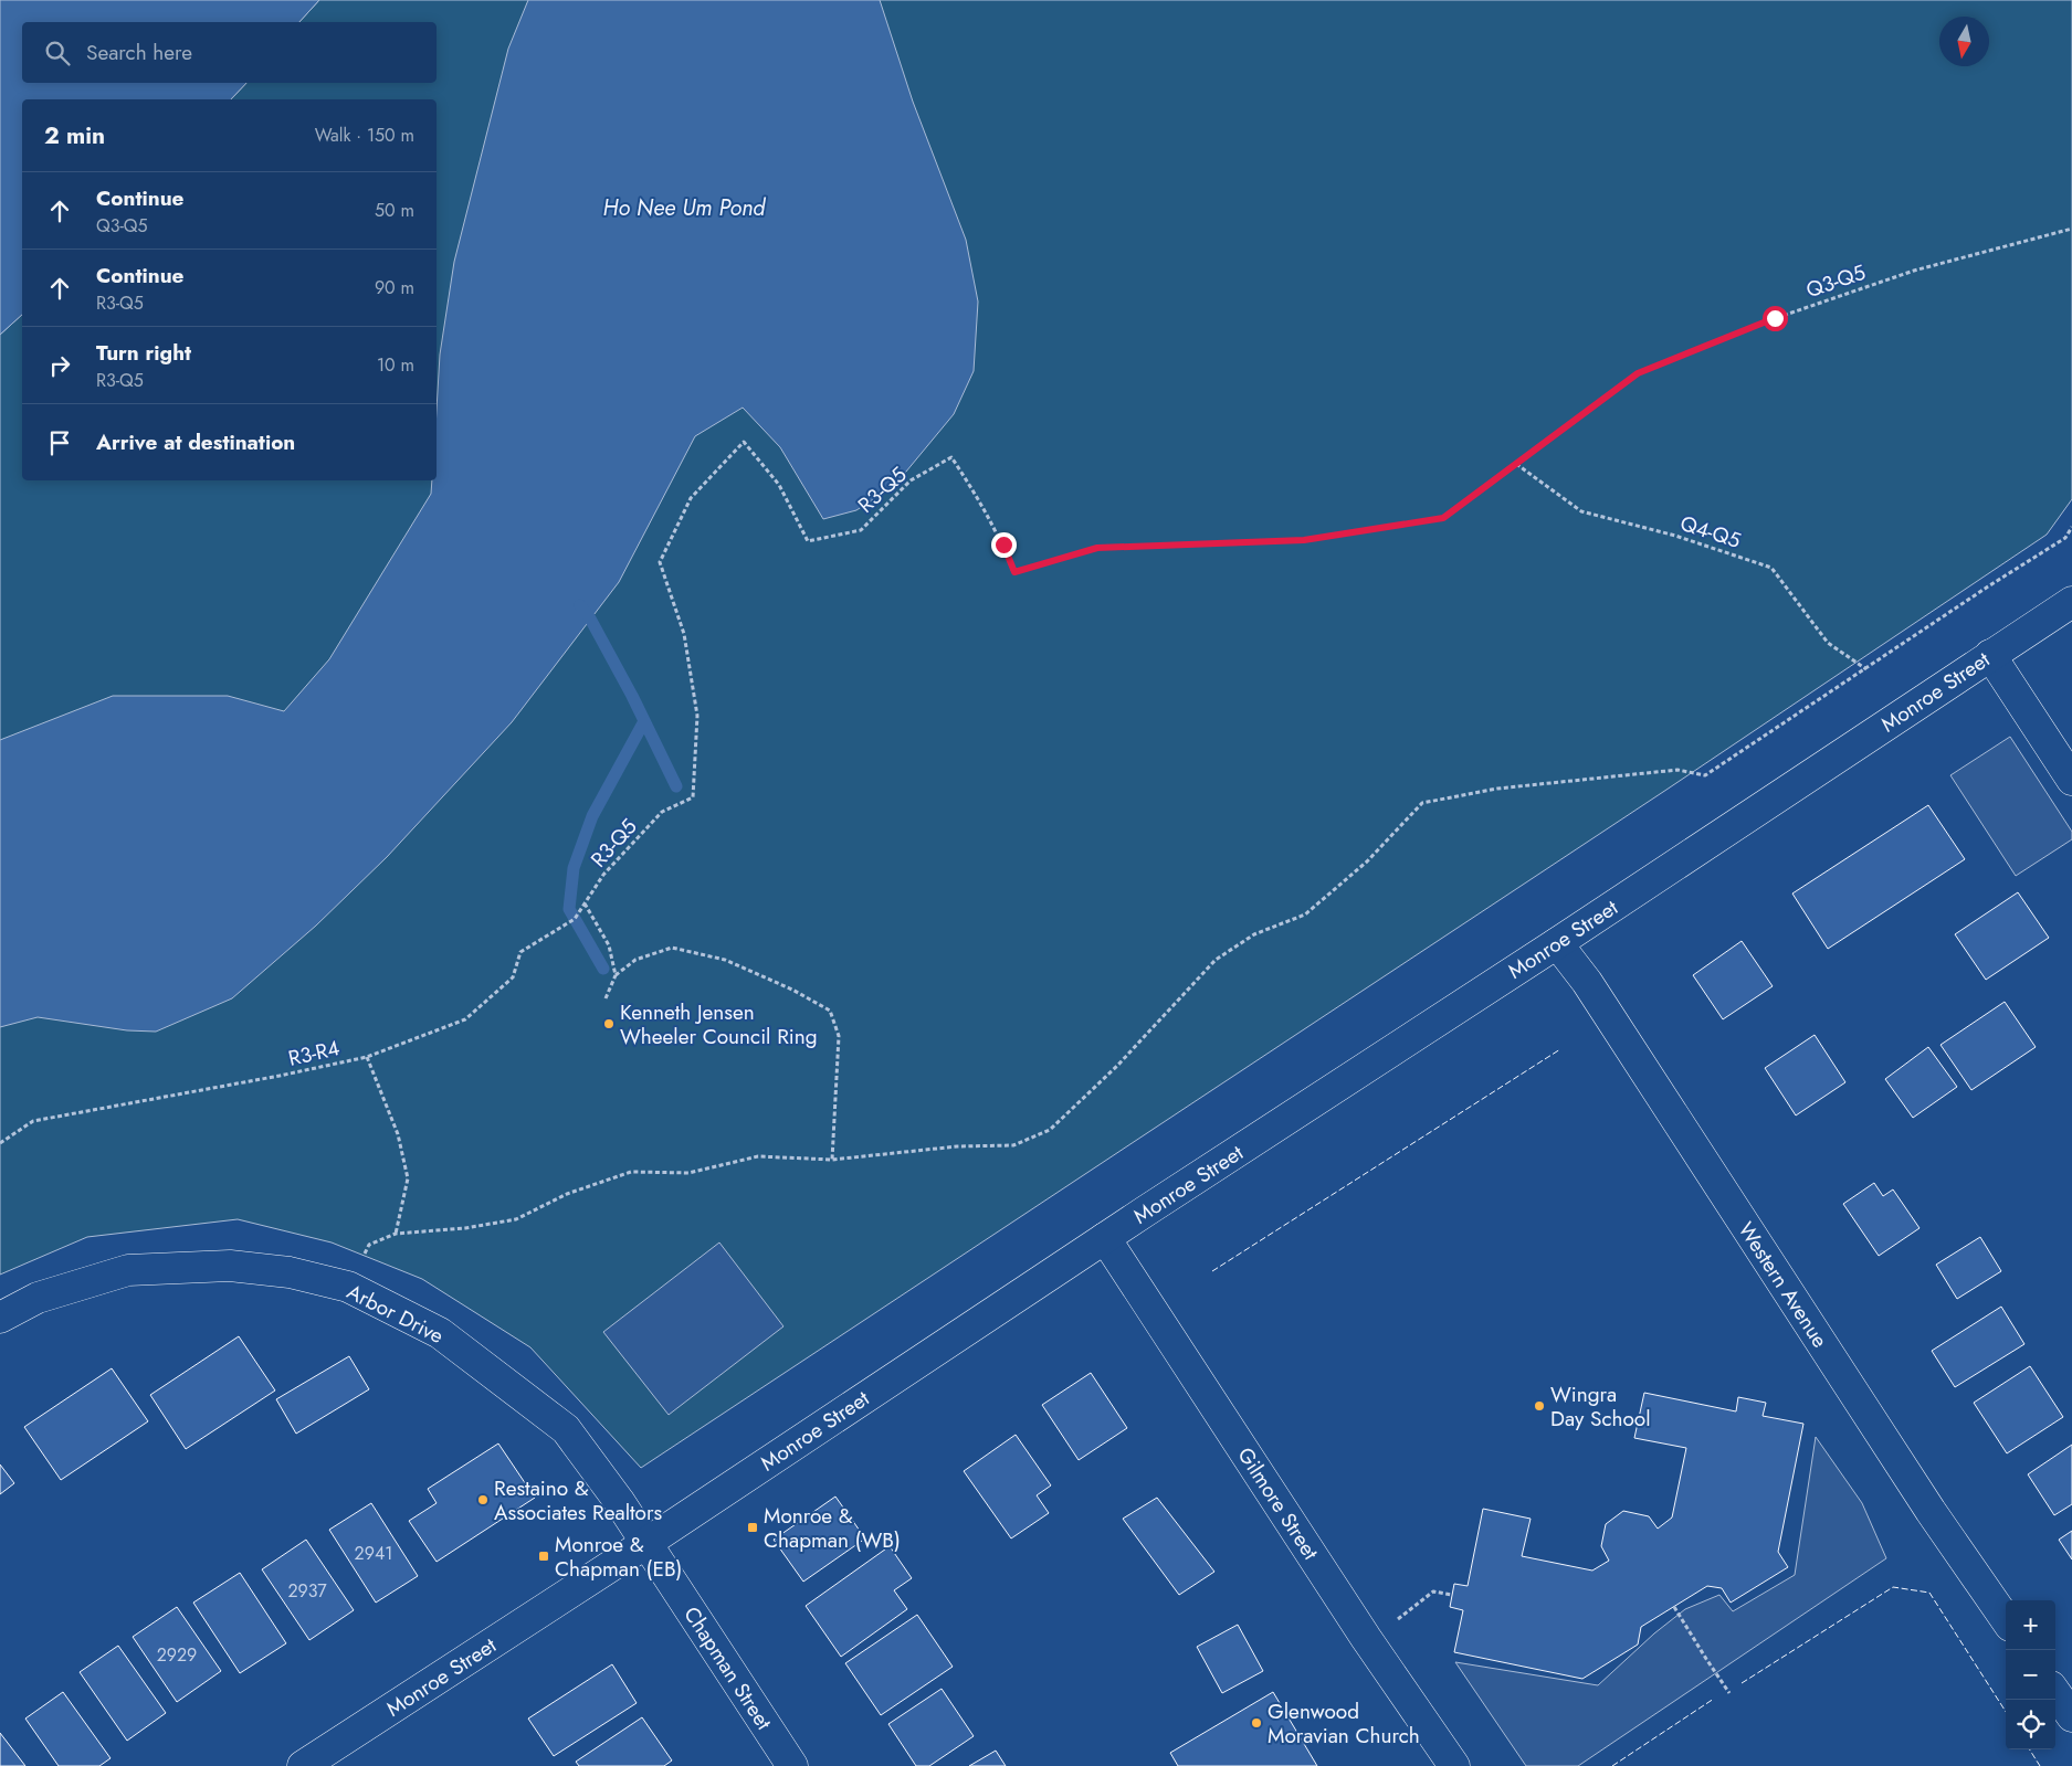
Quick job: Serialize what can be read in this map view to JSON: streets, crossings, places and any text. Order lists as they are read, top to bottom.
{
  "streets": {
    "street": [
      "Monroe Street",
      "Western Avenue",
      "Arbor Drive",
      "Gilmore Street",
      "Chapman Street"
    ],
    "path": [
      "Q3-Q5",
      "R3-Q5",
      "Q4-Q5",
      "R3-R4"
    ]
  },
  "crossings": [
    ["Q3-Q5", "R3-Q5"],
    ["Q3-Q5", "Q4-Q5"],
    ["R3-Q5", "Q4-Q5"],
    ["R3-Q5", "R3-R4"],
    ["Monroe Street", "Western Avenue"],
    ["Monroe Street", "Arbor Drive"],
    ["Monroe Street", "Gilmore Street"],
    ["Monroe Street", "Chapman Street"],
    ["Arbor Drive", "Chapman Street"]
  ],
  "water": ["Ho Nee Um Pond"],
  "places": {
    "other": [
      "Kenneth Jensen Wheeler Council Ring",
      "Wingra Day School",
      "Restaino & Associates Realtors",
      "Glenwood Moravian Church"
    ],
    "transit": ["Monroe & Chapman (WB)", "Monroe & Chapman (EB)"]
  },
  "house_numbers": ["2941", "2937", "2929"],
  "north": "bottom",
  "page": {
    "search": "Search here",
    "heading": ["2 min", "Walk · 150 m"],
    "list": [
      ["Continue", "Q3-Q5", "50 m"],
      ["Continue", "R3-Q5", "90 m"],
      ["Turn right", "R3-Q5", "10 m"],
      "Arrive at destination"
    ],
    "map_buttons": ["+", "−"]
  }
}
